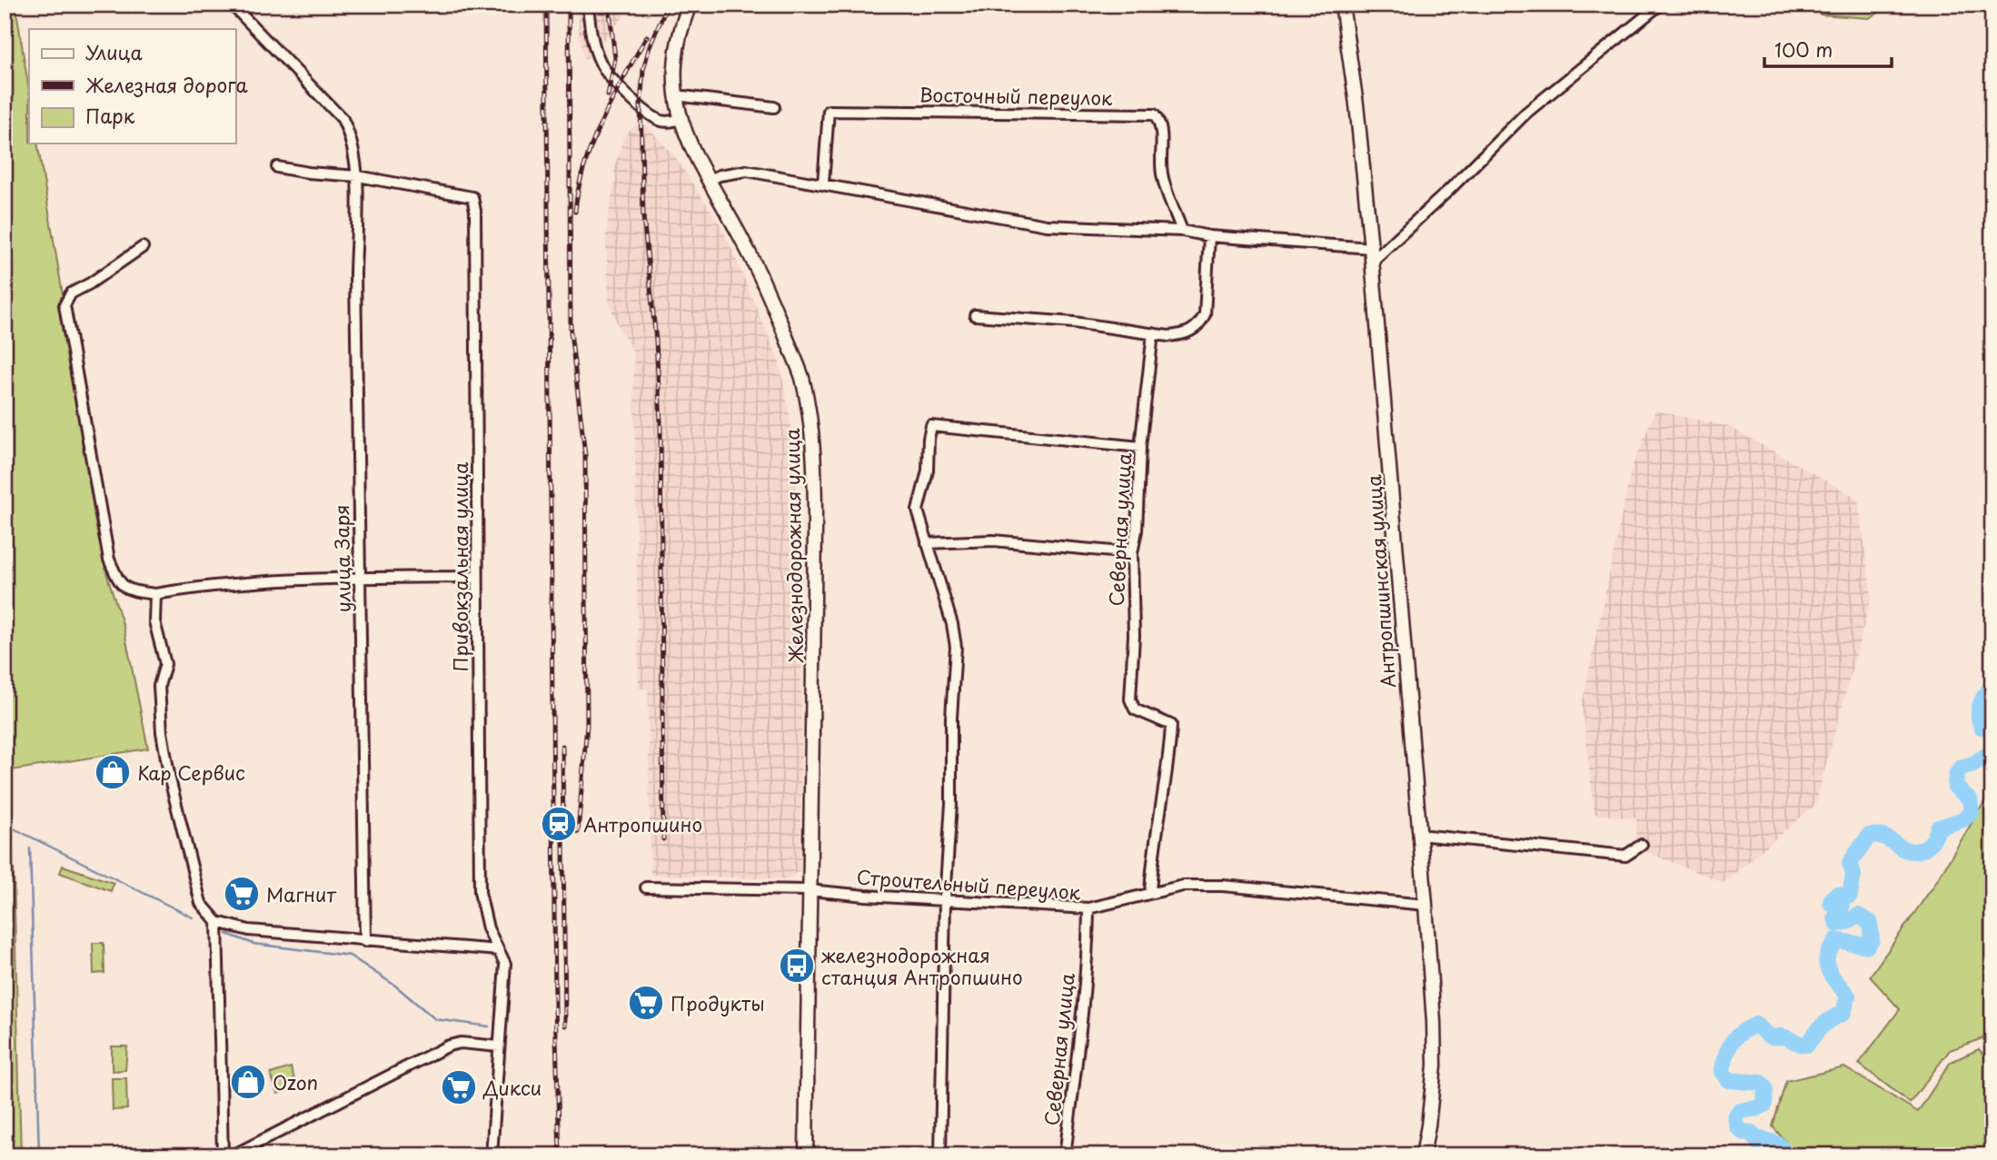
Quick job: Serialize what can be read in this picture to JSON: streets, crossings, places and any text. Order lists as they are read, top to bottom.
{
  "streets": {
    "street": [
      "Восточный переулок",
      "Северная улица",
      "Железнодорожная улица",
      "улица Заря",
      "Привокзальная улица",
      "Антропшинская улица",
      "Строительный переулок"
    ]
  },
  "crossings": [
    ["Северная улица", "Строительный переулок"],
    ["Железнодорожная улица", "Строительный переулок"],
    ["улица Заря", "Привокзальная улица"],
    ["Антропшинская улица", "Строительный переулок"]
  ],
  "places": {
    "shop": ["Кар Сервис", "Ozon"],
    "station": ["Антропшино"],
    "supermarket": ["Магнит", "Продукты", "Дикси"],
    "bus stop": ["железнодорожная станция Антропшино"]
  },
  "legend": ["Улица", "Железная дорога", "Парк"],
  "scale_bar": "100 m"
}
